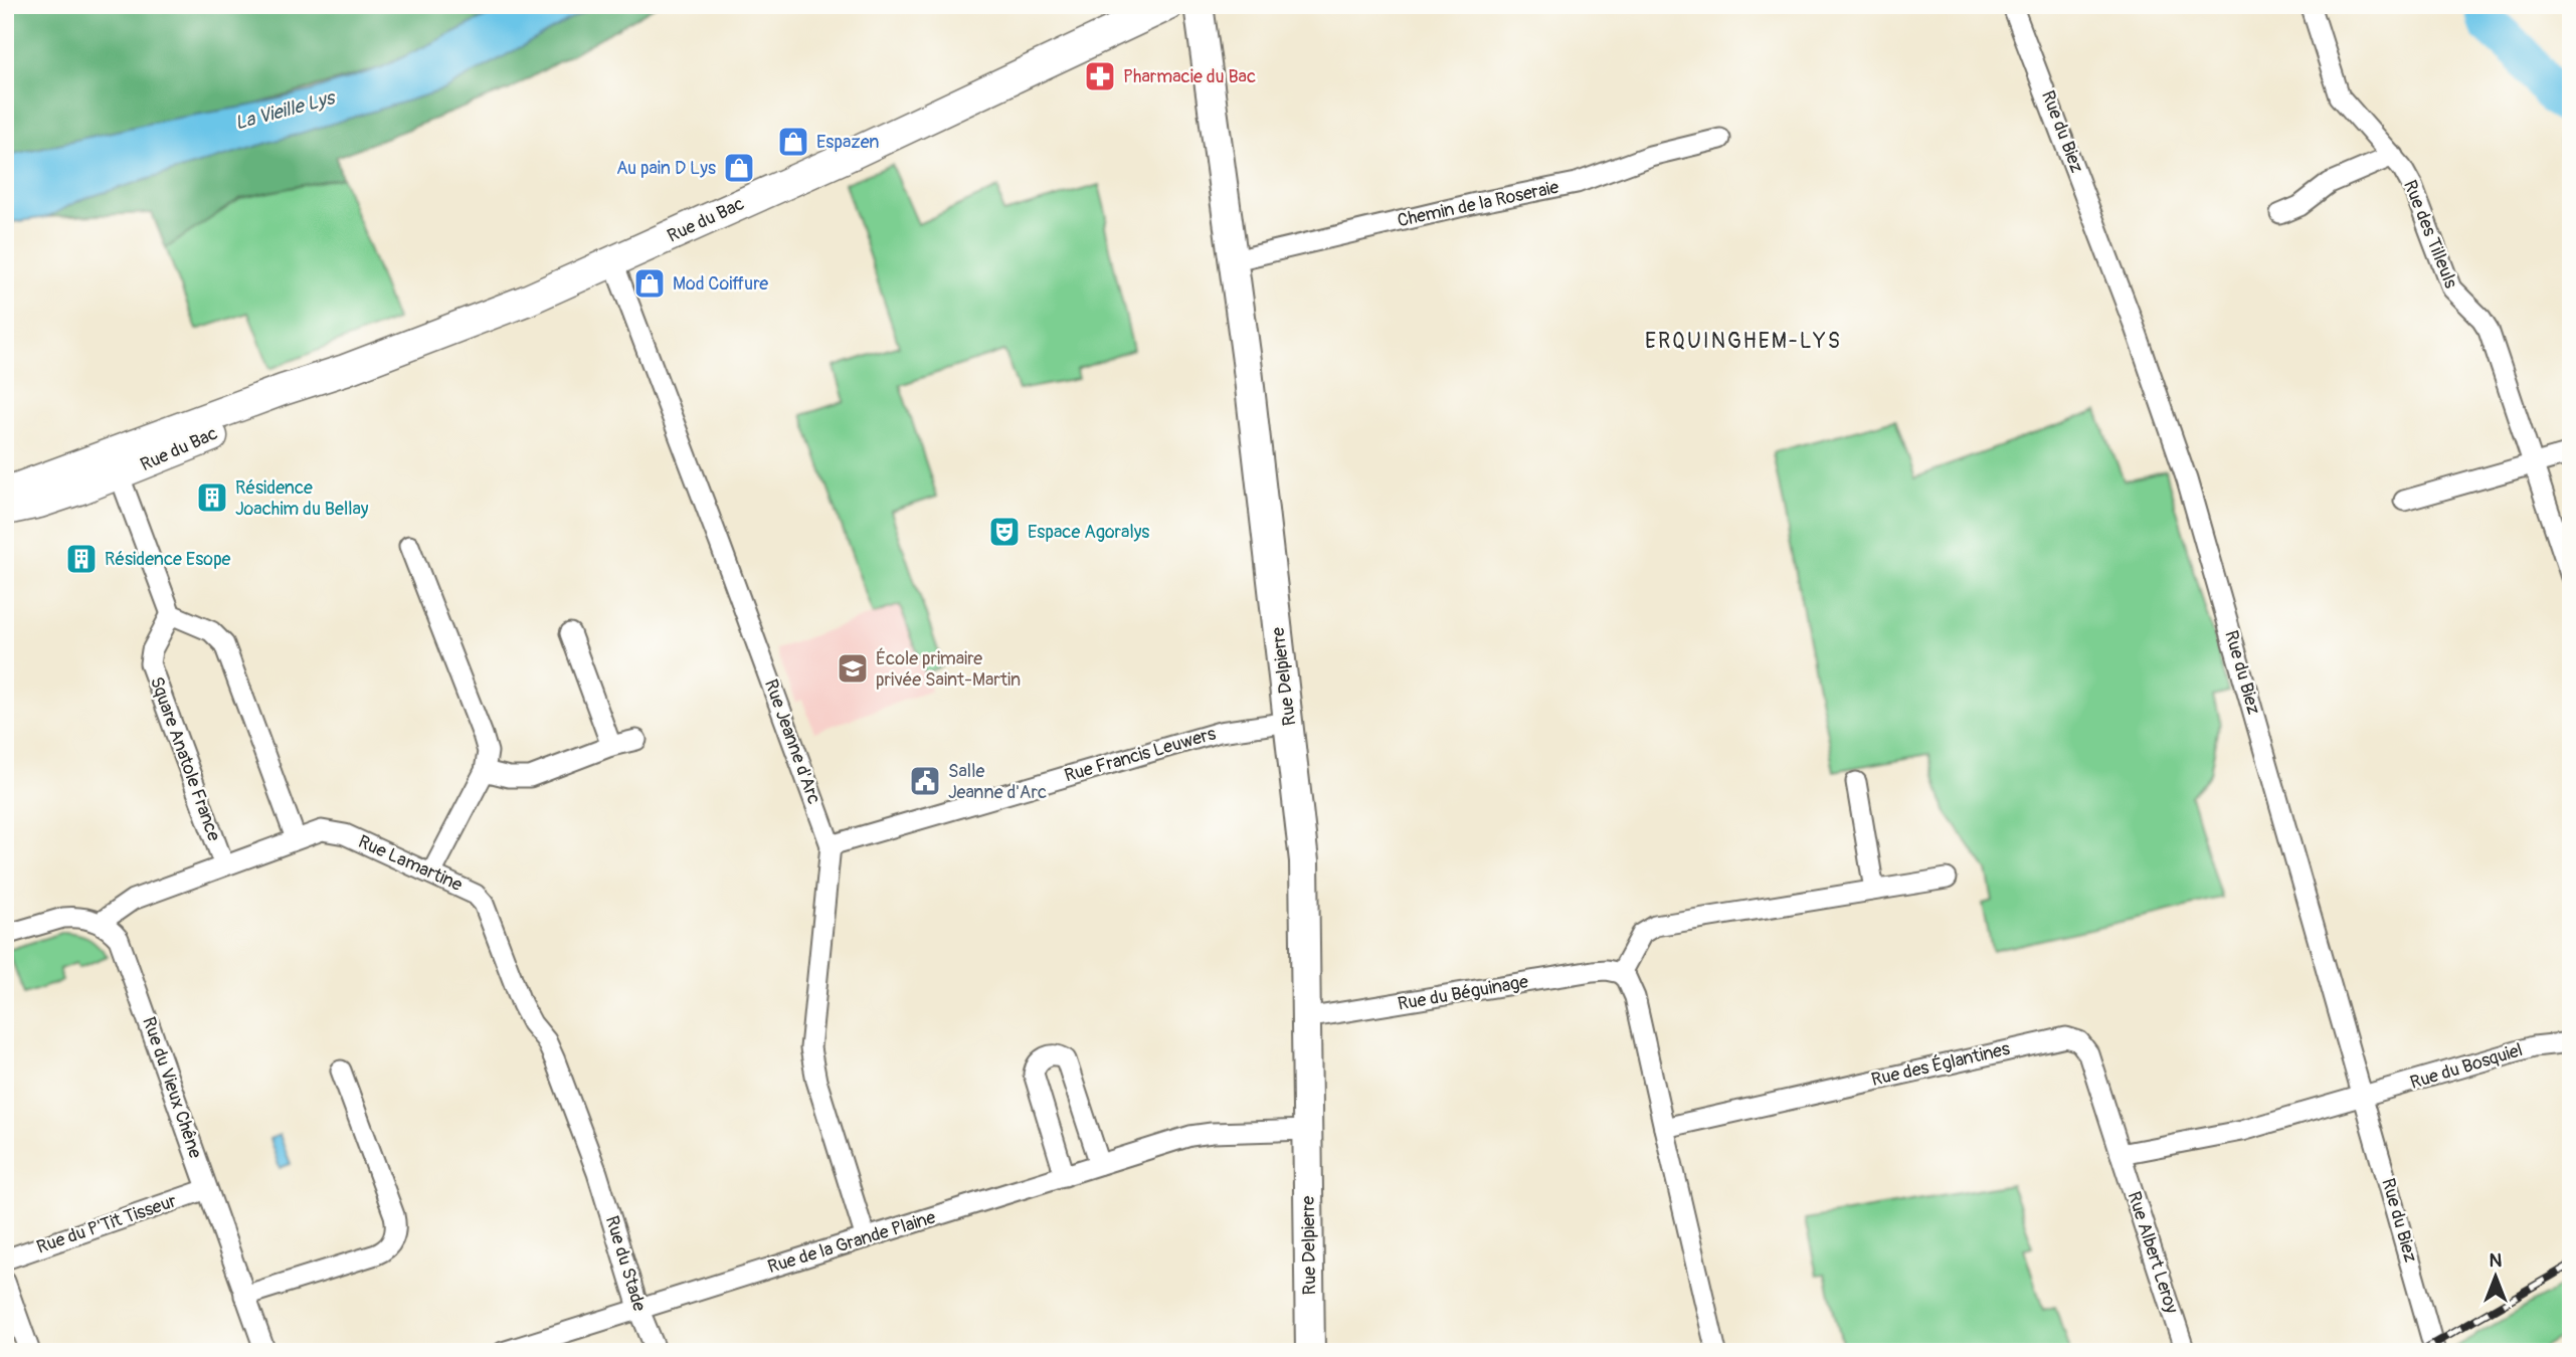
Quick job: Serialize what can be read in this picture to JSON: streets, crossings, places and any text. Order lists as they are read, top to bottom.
{
  "streets": {
    "main road": ["Rue du Bac"],
    "street": [
      "Rue du Biez",
      "Chemin de la Roseraie",
      "Rue des Tilleuls",
      "Rue Delpierre",
      "Rue Jeanne d'Arc",
      "Rue Francis Leuwers",
      "Square Anatole France",
      "Rue Lamartine",
      "Rue du Béguinage",
      "Rue des Églantines",
      "Rue du Bosquiel",
      "Rue du Vieux Chêne",
      "Rue du P'Tit Tisseur",
      "Rue de la Grande Plaine",
      "Rue Albert Leroy",
      "Rue du Stade"
    ]
  },
  "crossings": [
    ["Rue du Biez", "Rue du Bosquiel"],
    ["Chemin de la Roseraie", "Rue Delpierre"],
    ["Rue du Bac", "Rue Jeanne d'Arc"],
    ["Rue Delpierre", "Rue Francis Leuwers"],
    ["Rue Delpierre", "Rue du Béguinage"],
    ["Rue Delpierre", "Rue de la Grande Plaine"],
    ["Rue Jeanne d'Arc", "Rue Francis Leuwers"],
    ["Rue Jeanne d'Arc", "Rue de la Grande Plaine"],
    ["Square Anatole France", "Rue Lamartine"],
    ["Rue Lamartine", "Rue du Vieux Chêne"],
    ["Rue Lamartine", "Rue du Stade"],
    ["Rue des Églantines", "Rue Albert Leroy"],
    ["Rue du Vieux Chêne", "Rue du P'Tit Tisseur"],
    ["Rue de la Grande Plaine", "Rue du Stade"]
  ],
  "districts": ["ERQUINGHEM-LYS"],
  "water": ["La Vieille Lys"],
  "places": {
    "pharmacy": ["Pharmacie du Bac"],
    "shop": ["Espazen", "Au pain D Lys", "Mod Coiffure"],
    "building": ["Résidence Joachim du Bellay", "Résidence Esope"],
    "theatre": ["Espace Agoralys"],
    "school or university": ["École primaire privée Saint-Martin"],
    "public building": ["Salle Jeanne d'Arc"]
  },
  "north": "top"
}
